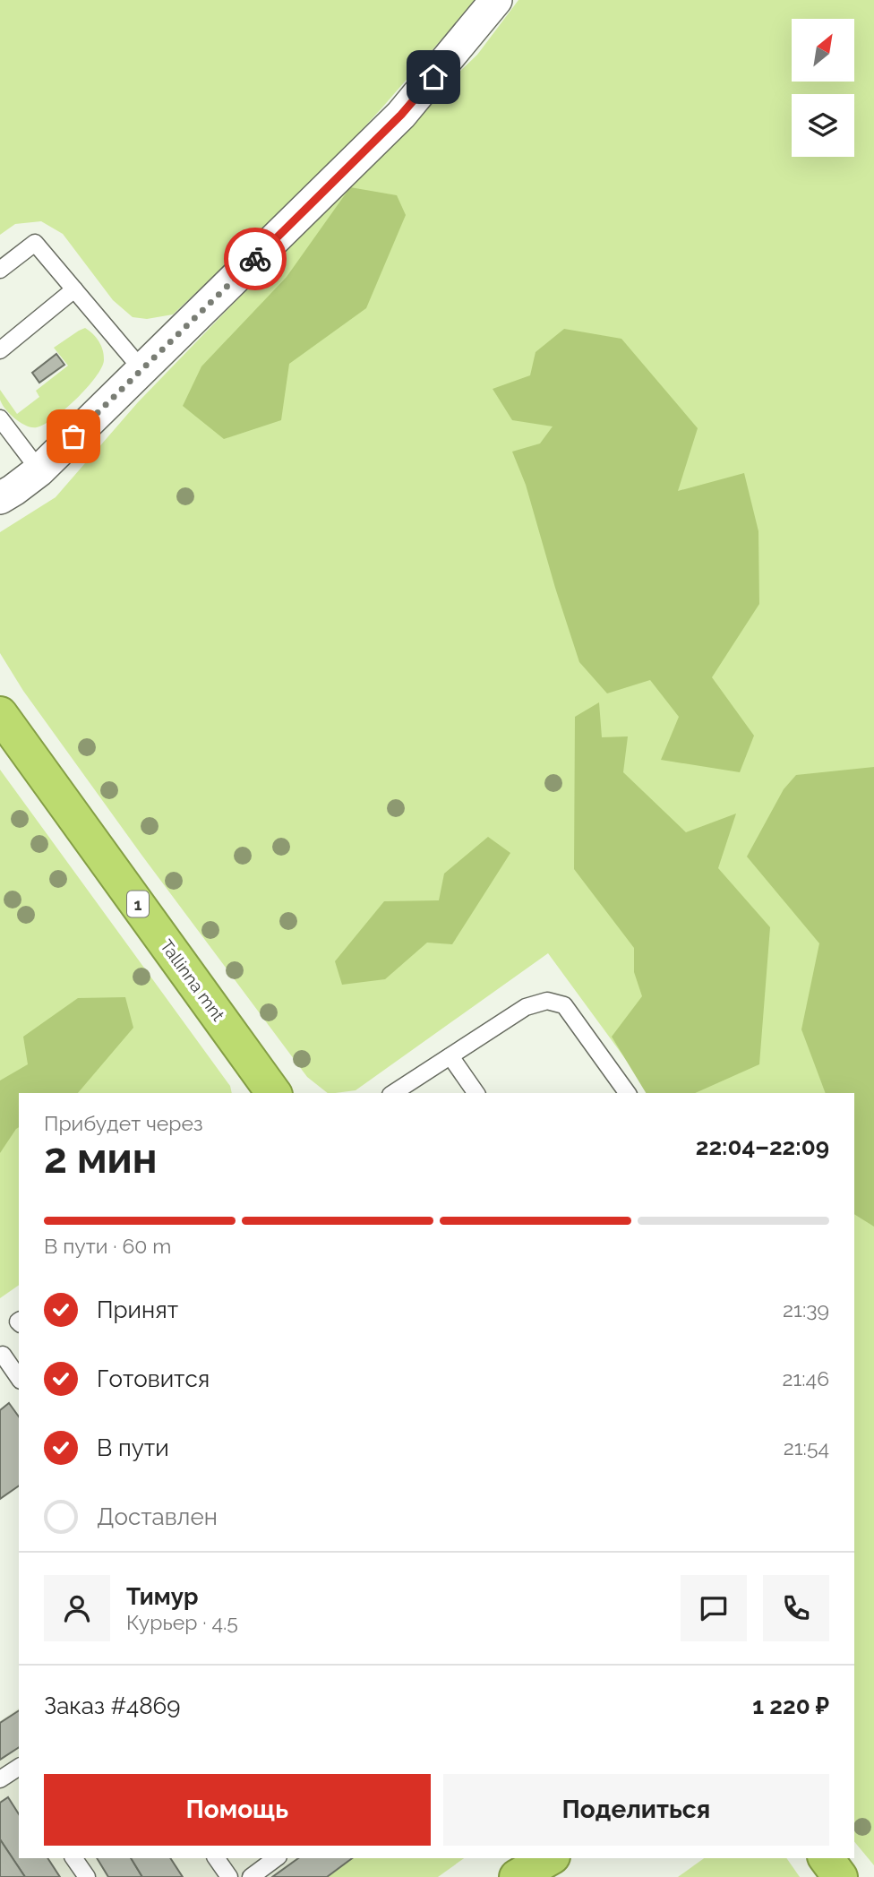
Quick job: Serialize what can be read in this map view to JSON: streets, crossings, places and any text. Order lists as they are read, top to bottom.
{
  "streets": {
    "highway": ["1", "Tallinna mnt"]
  },
  "north": "top right",
  "page": {
    "heading": ["2 мин", "Прибудет через", "22:04–22:09"],
    "panel": [
      "Тимур",
      "Курьер · 4.5",
      "Заказ #4869",
      "1 220 ₽"
    ],
    "bar": "В пути · 60 m",
    "list": [
      ["Принят", "21:39"],
      ["Готовится", "21:46"],
      ["В пути", "21:54"],
      "Доставлен"
    ],
    "buttons": ["Помощь", "Поделиться"]
  }
}
